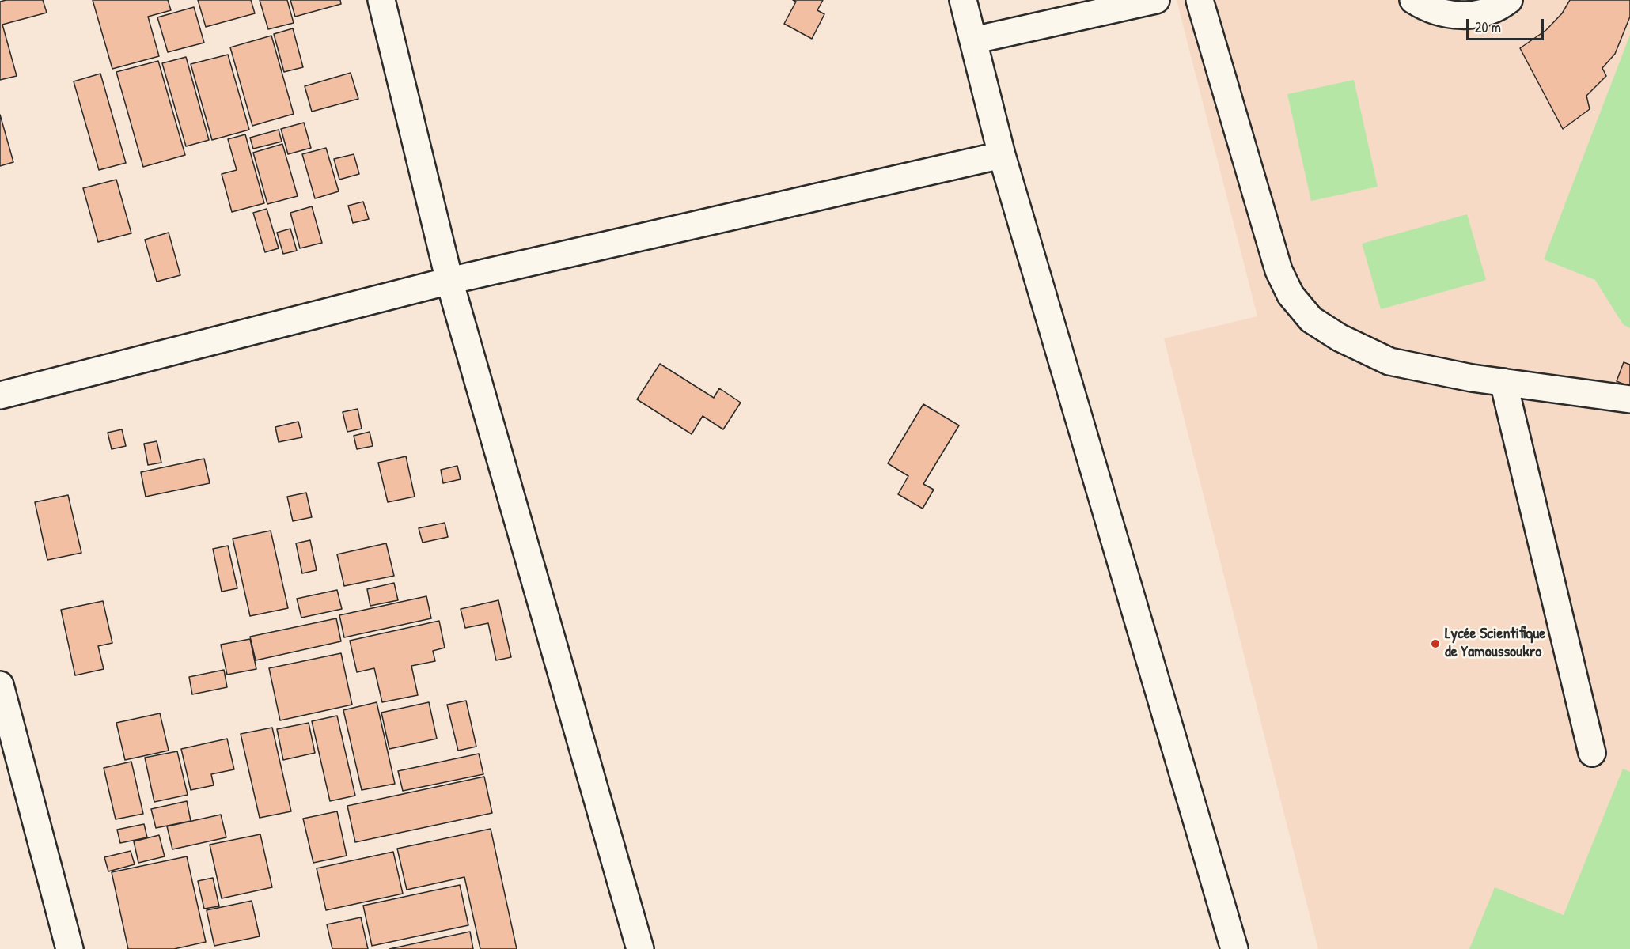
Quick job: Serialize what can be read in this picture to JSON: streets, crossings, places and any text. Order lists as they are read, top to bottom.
{
  "places": ["Lycée Scientifique de Yamoussoukro"],
  "scale_bar": "20 m"
}
